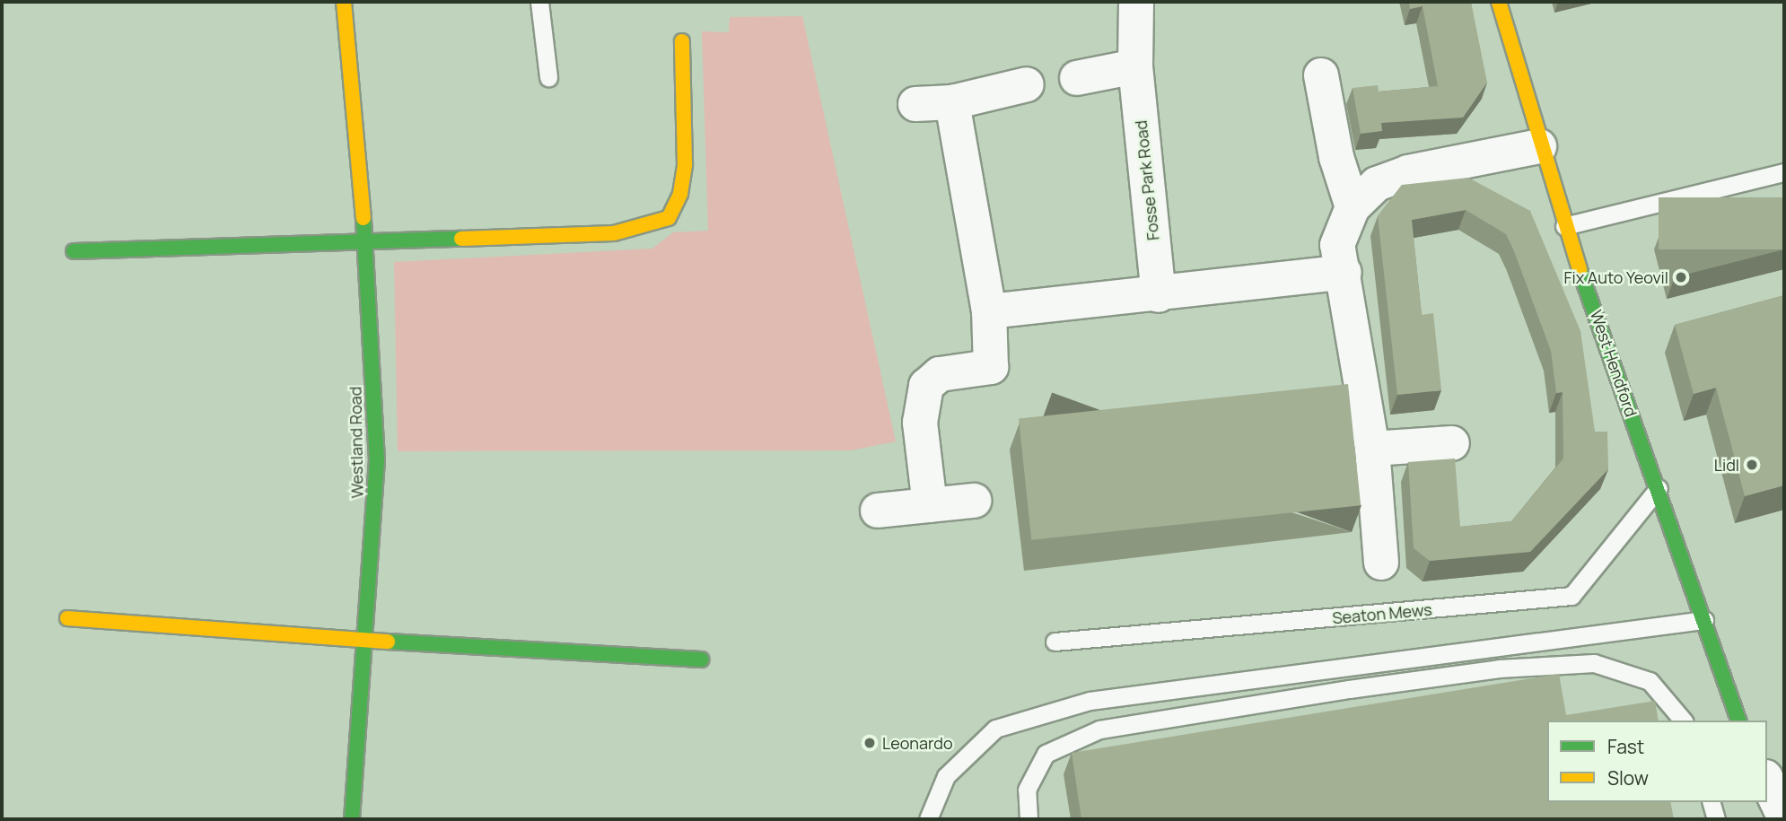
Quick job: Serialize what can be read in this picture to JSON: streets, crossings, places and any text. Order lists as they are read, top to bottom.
{
  "streets": {
    "street": ["Fosse Park Road", "West Hendford", "Westland Road"],
    "lane": ["Seaton Mews"]
  },
  "crossings": [
    ["West Hendford", "Seaton Mews"]
  ],
  "places": ["Fix Auto Yeovil", "Lidl", "Leonardo"],
  "legend": ["Fast", "Slow"]
}
